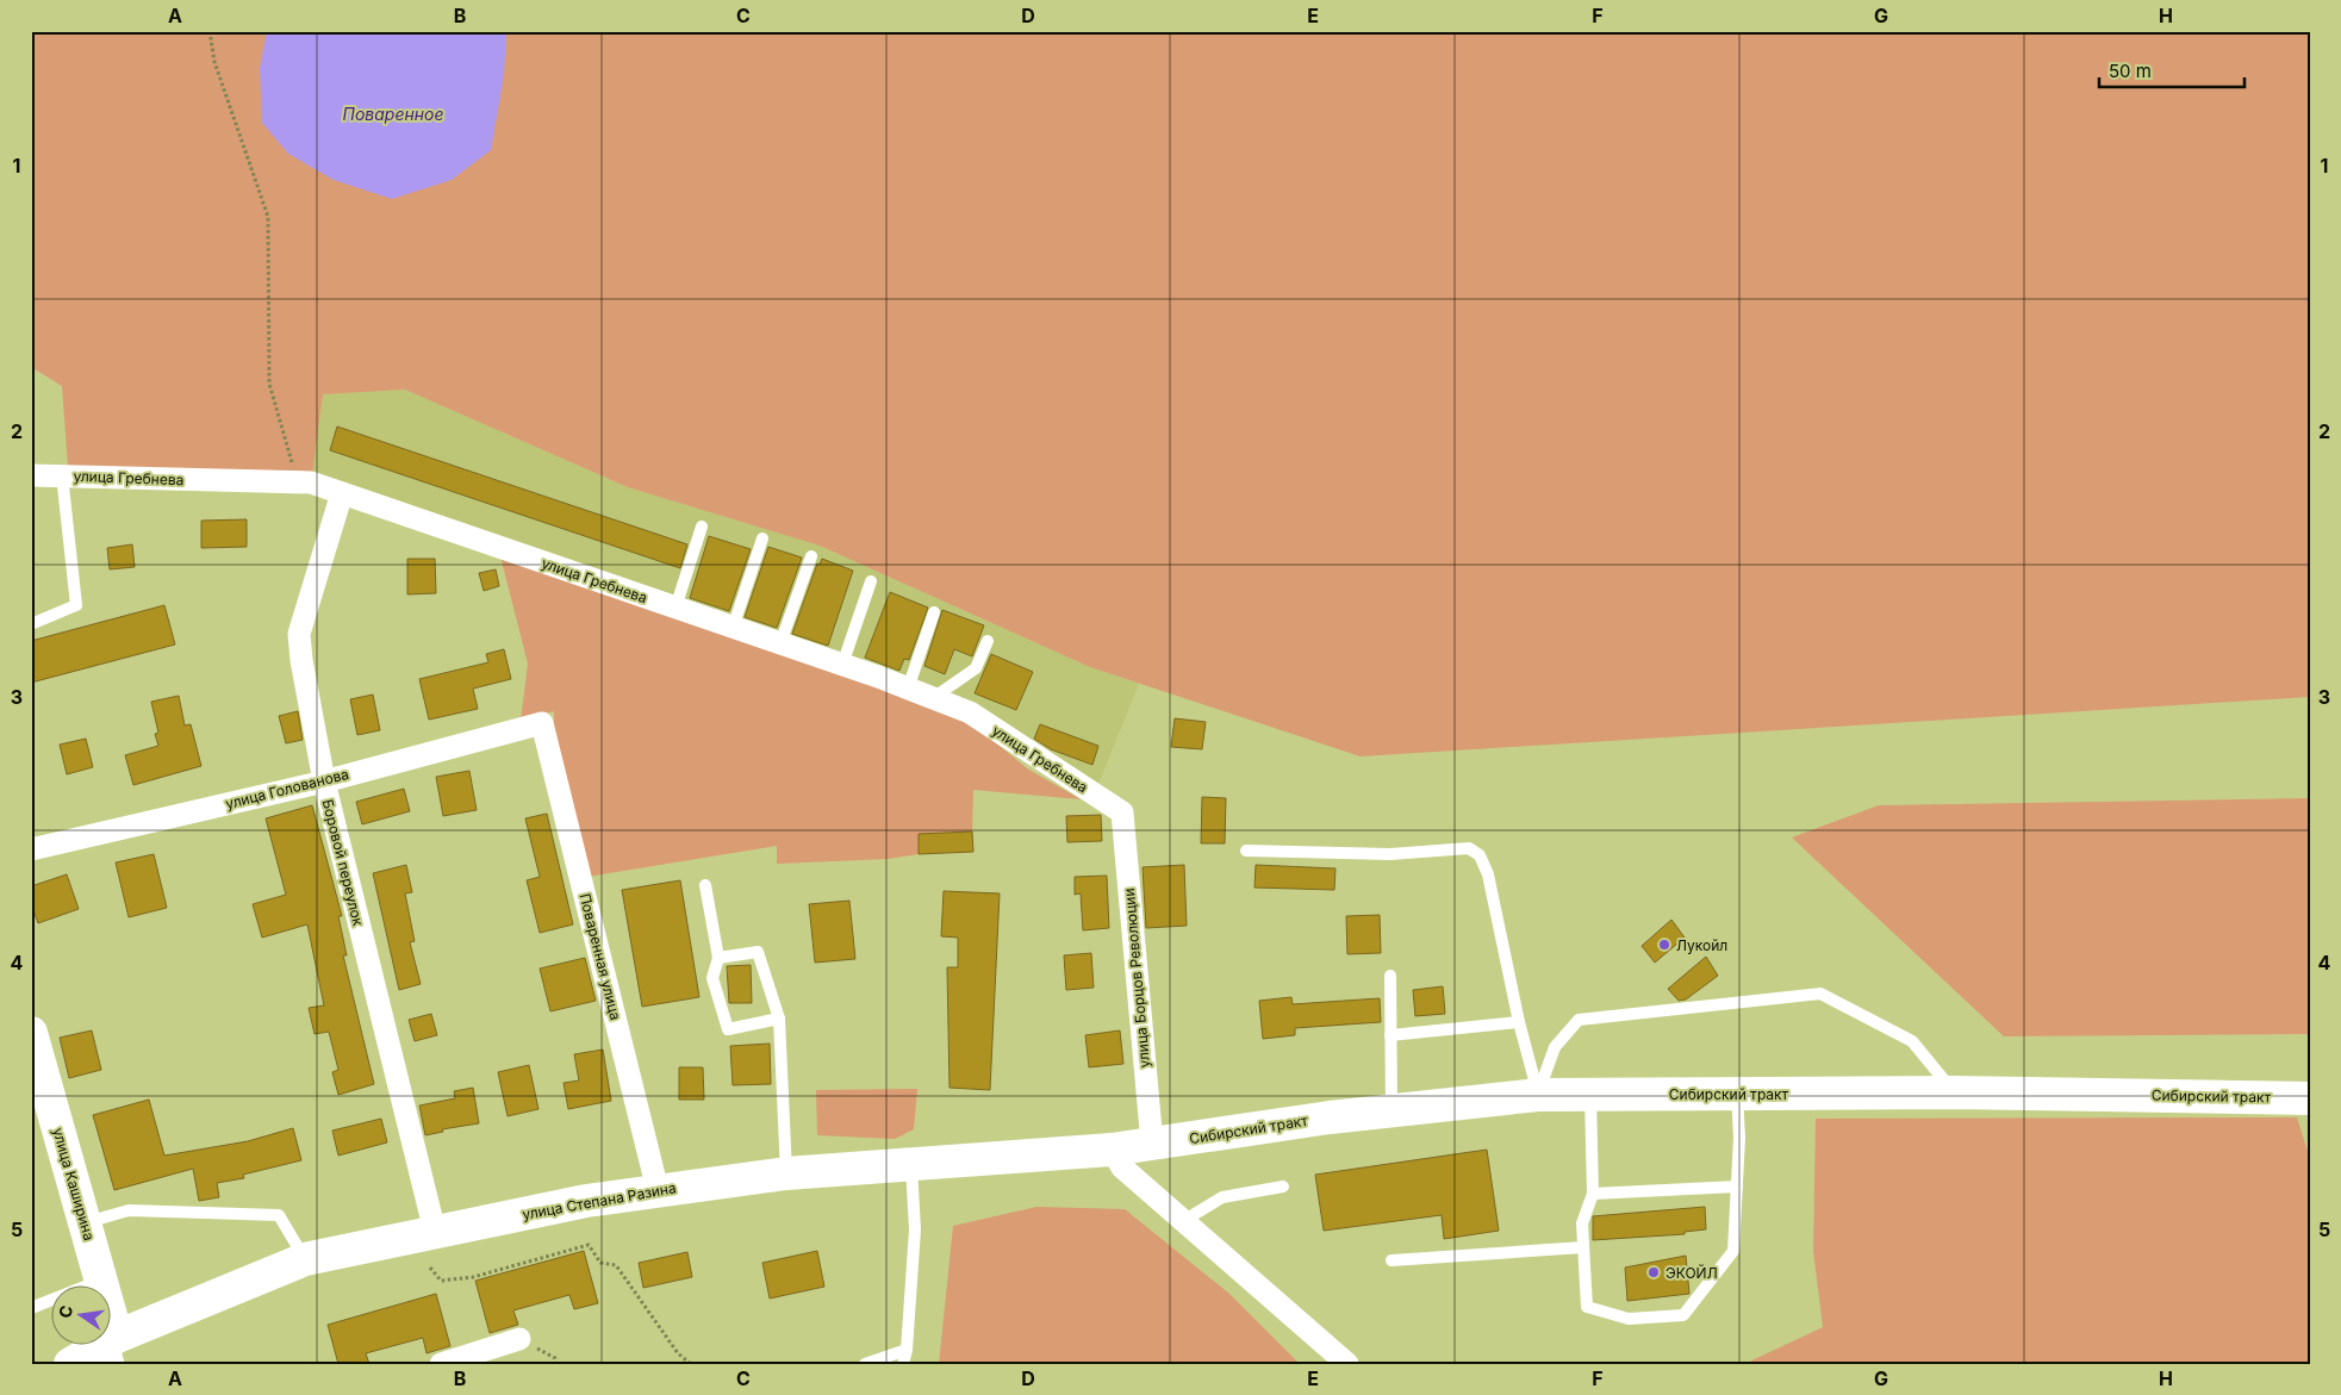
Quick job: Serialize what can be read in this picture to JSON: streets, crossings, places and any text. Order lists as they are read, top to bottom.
{
  "streets": {
    "main road": ["Сибирский тракт", "улица Каширина", "улица Степана Разина"],
    "street": [
      "улица Гребнева",
      "улица Голованова",
      "Боровой переулок",
      "Поваренная улица",
      "улица Борцов Революции"
    ]
  },
  "crossings": [
    ["улица Гребнева", "Боровой переулок"],
    ["улица Гребнева", "улица Борцов Революции"],
    ["улица Голованова", "Боровой переулок"],
    ["улица Голованова", "Поваренная улица"],
    ["Боровой переулок", "улица Степана Разина"],
    ["Поваренная улица", "улица Степана Разина"],
    ["улица Борцов Революции", "Сибирский тракт"],
    ["улица Борцов Революции", "улица Степана Разина"],
    ["Сибирский тракт", "улица Степана Разина"],
    ["улица Каширина", "улица Степана Разина"]
  ],
  "water": ["Поваренное"],
  "places": ["Лукойл", "ЭКОЙЛ"],
  "scale_bar": "50 m",
  "north": "left",
  "grid": {
    "columns": [
      "A",
      "B",
      "C",
      "D",
      "E",
      "F",
      "G",
      "H"
    ],
    "rows": [
      "1",
      "2",
      "3",
      "4",
      "5"
    ]
  }
}
